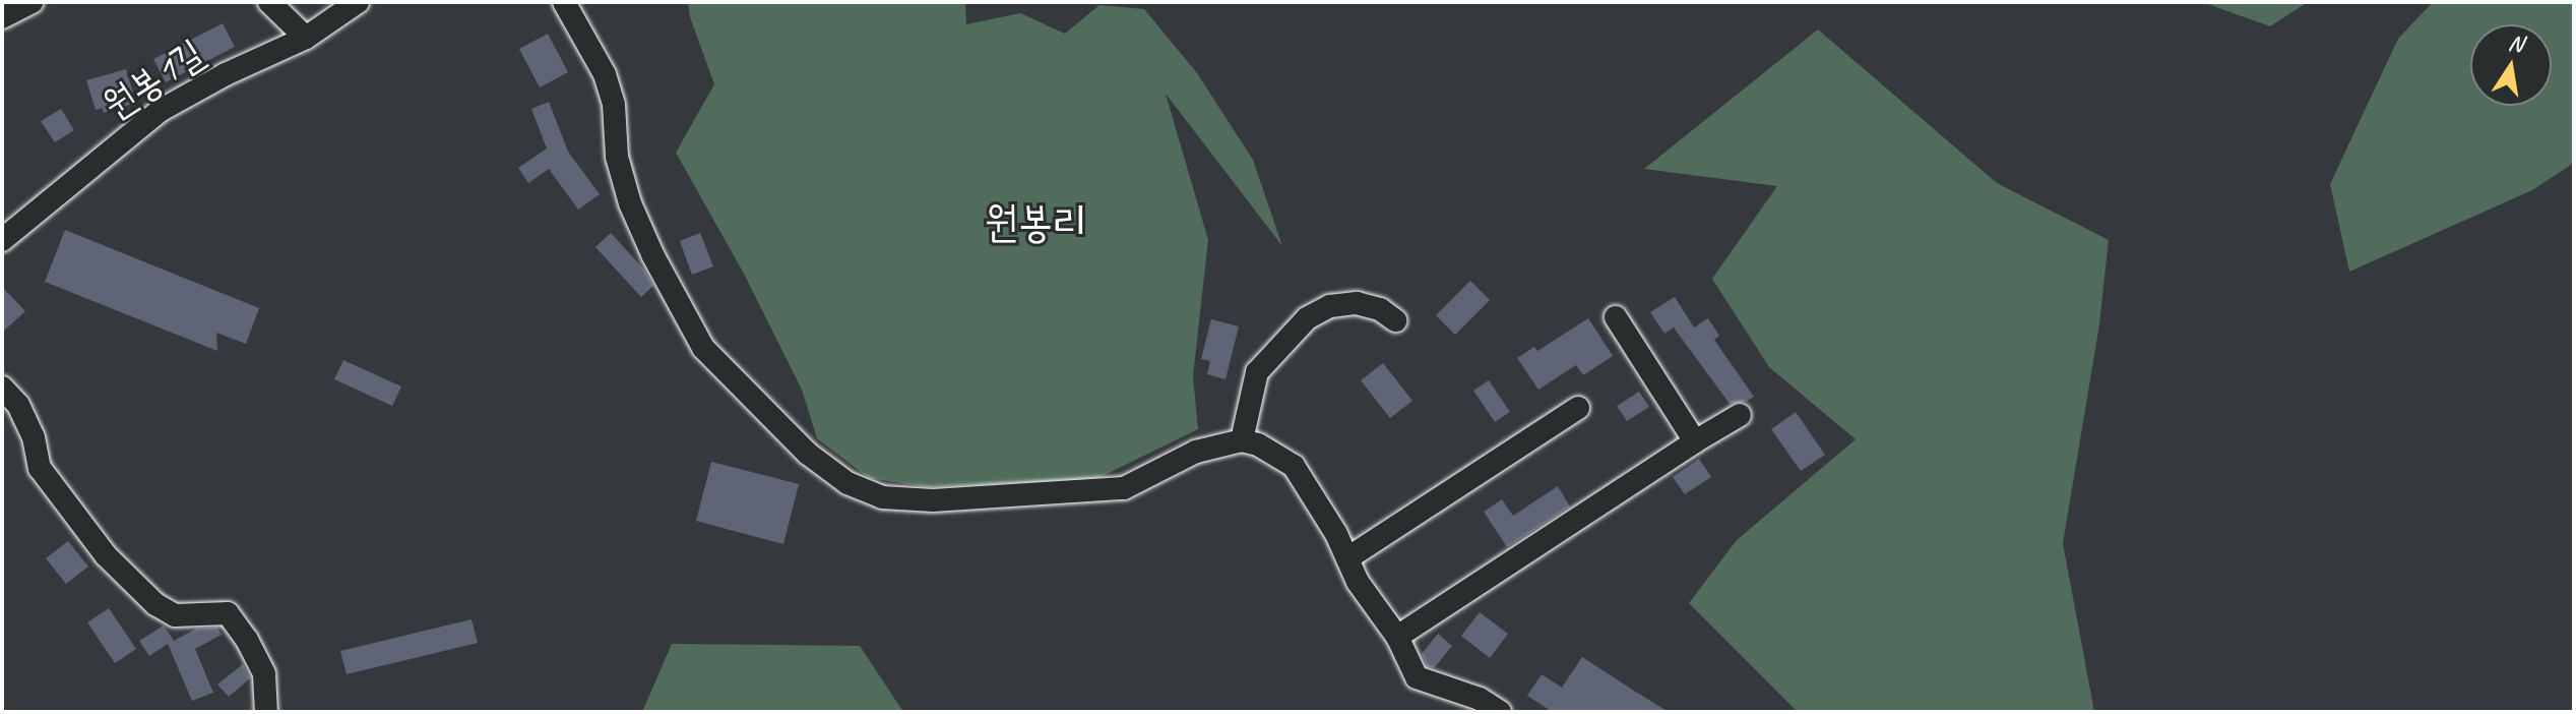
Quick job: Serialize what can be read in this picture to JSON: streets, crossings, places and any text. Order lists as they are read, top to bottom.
{
  "streets": {
    "street": ["원봉1길"]
  },
  "districts": ["원봉리"],
  "north": "top"
}
